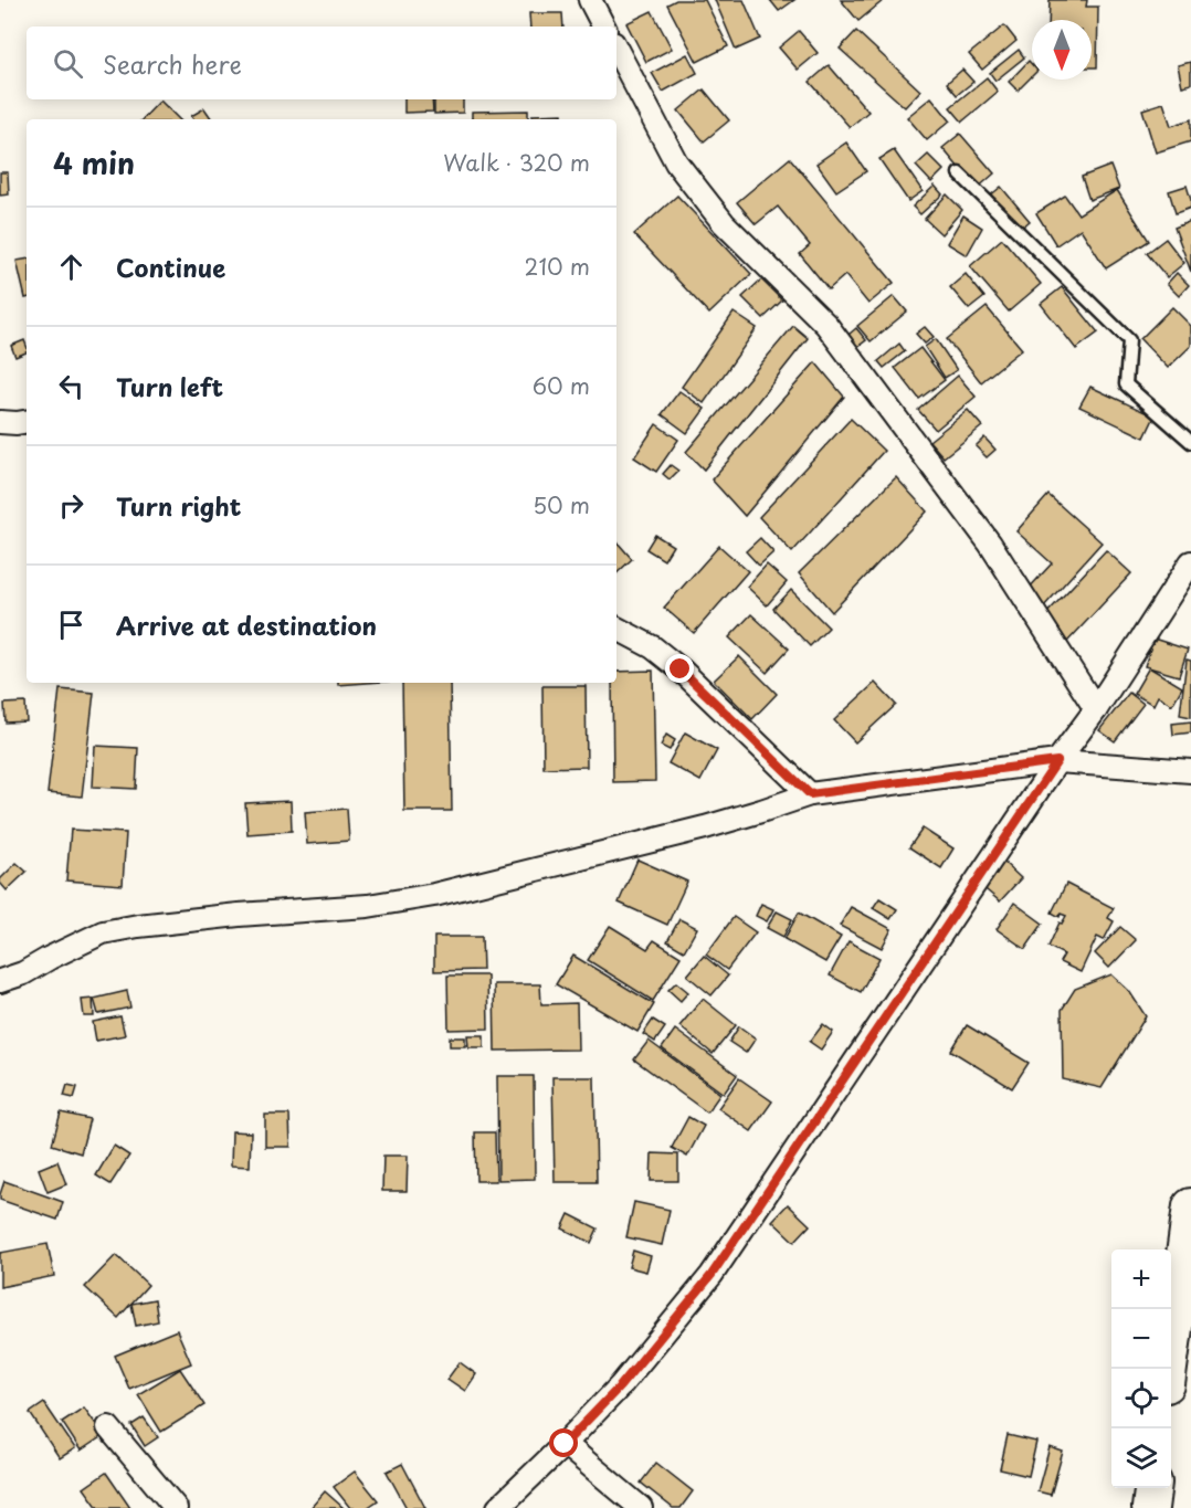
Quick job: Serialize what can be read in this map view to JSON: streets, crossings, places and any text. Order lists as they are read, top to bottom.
{
  "north": "bottom",
  "page": {
    "search": "Search here",
    "heading": ["4 min", "Walk · 320 m"],
    "list": [
      ["Continue", "210 m"],
      ["Turn left", "60 m"],
      ["Turn right", "50 m"],
      "Arrive at destination"
    ],
    "map_buttons": ["+", "−"]
  }
}
